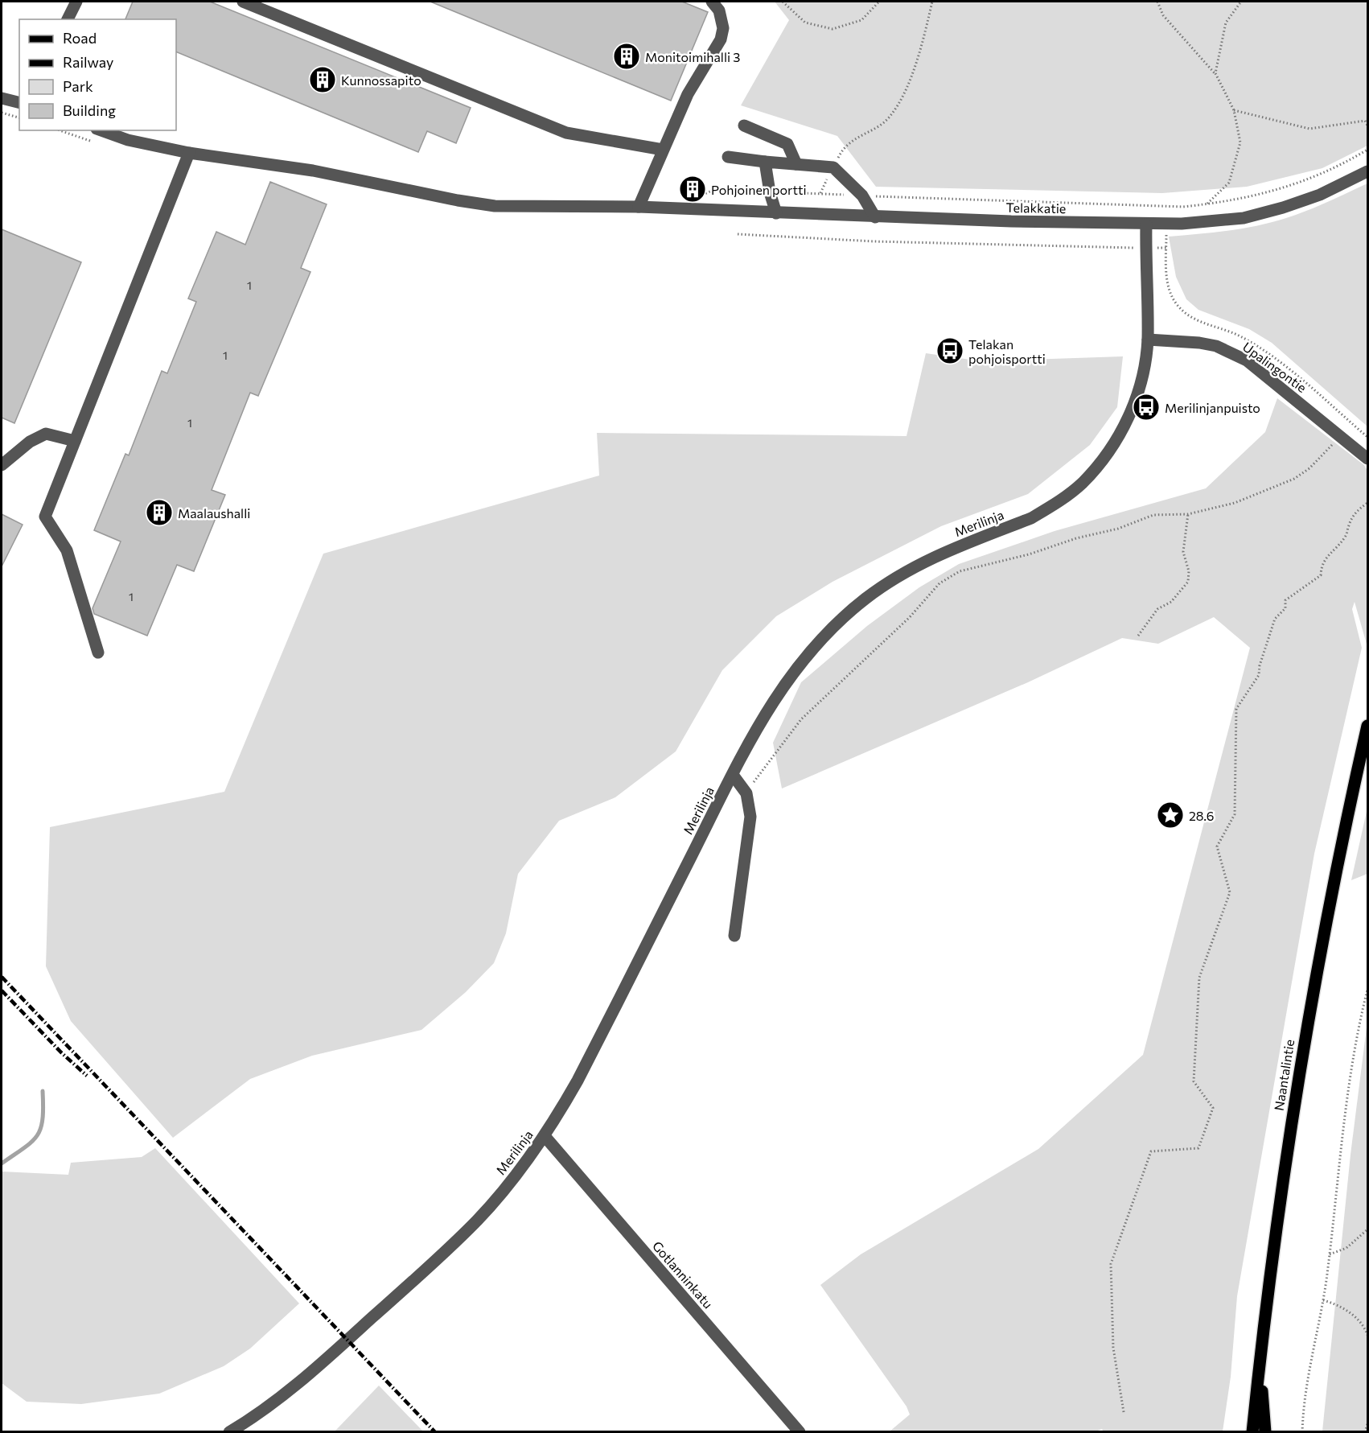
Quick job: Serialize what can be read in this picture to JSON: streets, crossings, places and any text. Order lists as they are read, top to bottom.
{
  "streets": {
    "main road": ["Naantalintie"],
    "street": [
      "Telakkatie",
      "Upalingontie",
      "Merilinja",
      "Gotlanninkatu"
    ]
  },
  "crossings": [
    ["Telakkatie", "Merilinja"],
    ["Upalingontie", "Merilinja"],
    ["Merilinja", "Gotlanninkatu"]
  ],
  "places": {
    "building": [
      "Monitoimihalli 3",
      "Kunnossapito",
      "Pohjoinen portti",
      "Maalaushalli"
    ],
    "bus stop": ["Telakan pohjoisportti", "Merilinjanpuisto"],
    "place": ["28.6"]
  },
  "house_numbers": [
    "1",
    "1",
    "1",
    "1"
  ],
  "legend": [
    "Road",
    "Railway",
    "Park",
    "Building"
  ]
}
